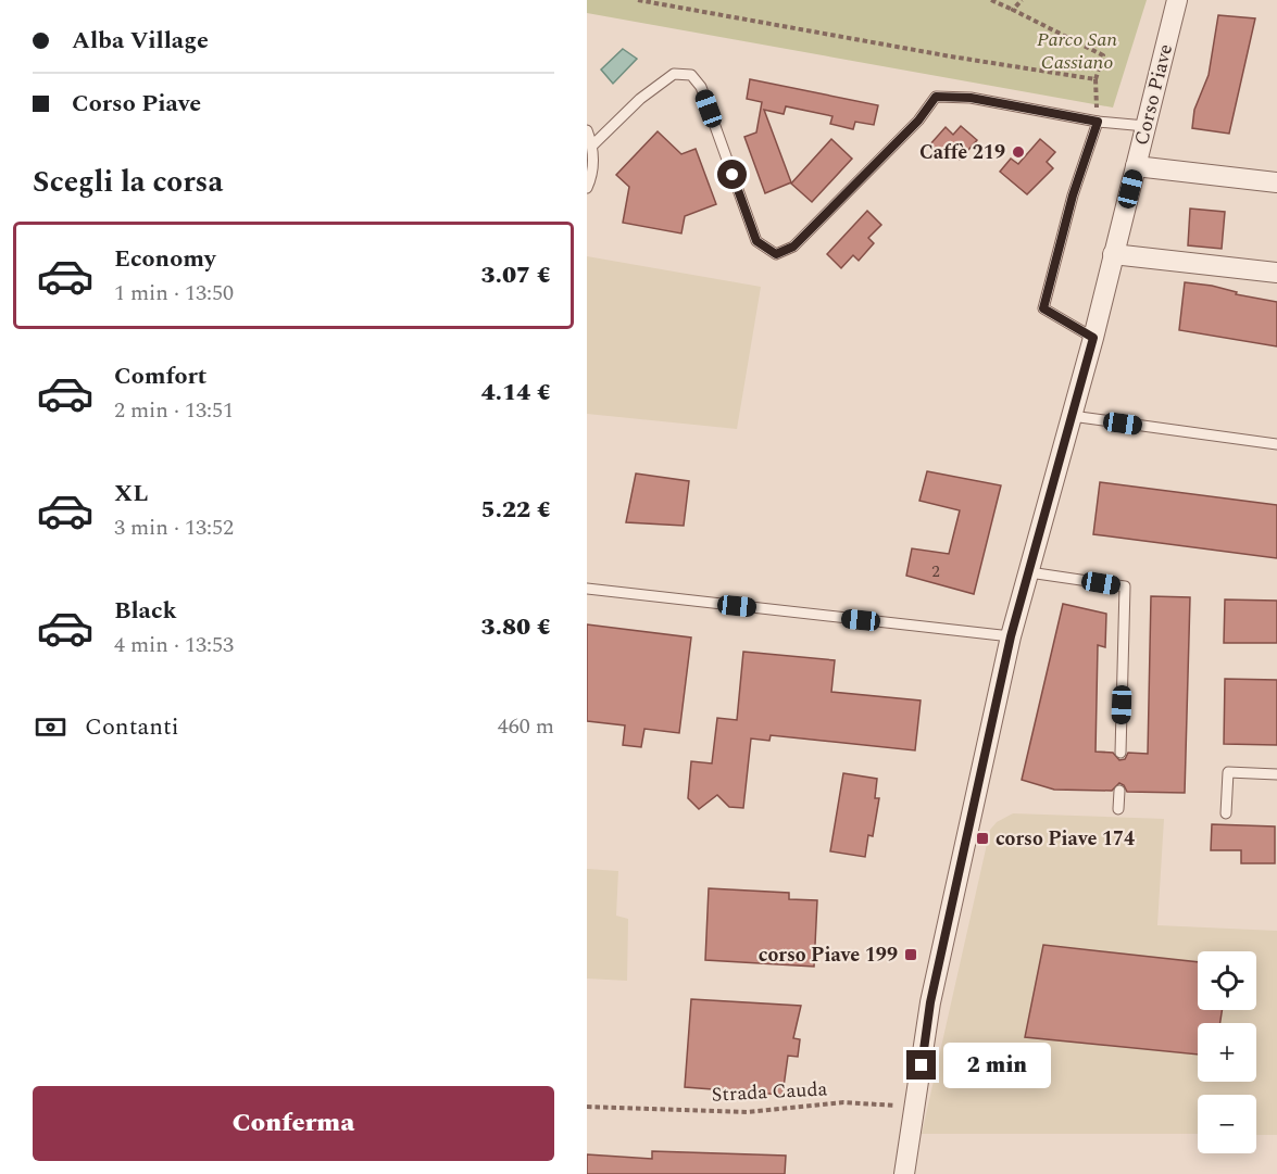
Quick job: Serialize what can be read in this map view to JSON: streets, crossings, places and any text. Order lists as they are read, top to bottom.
{
  "streets": {
    "street": ["Corso Piave"],
    "path": ["Strada Cauda"]
  },
  "crossings": [
    ["Corso Piave", "Strada Cauda"]
  ],
  "parks": ["Parco San Cassiano"],
  "places": {
    "other": ["Caffè 219"],
    "transit": ["corso Piave 174", "corso Piave 199"]
  },
  "house_numbers": ["2"],
  "page": {
    "banner": ["Alba Village", "Corso Piave"],
    "heading": "Scegli la corsa",
    "list": [
      {
        "name": "Economy",
        "note": "1 min · 13:50",
        "value": "3.07 €"
      },
      {
        "name": "Comfort",
        "note": "2 min · 13:51",
        "value": "4.14 €"
      },
      {
        "name": "XL",
        "note": "3 min · 13:52",
        "value": "5.22 €"
      },
      {
        "name": "Black",
        "note": "4 min · 13:53",
        "value": "3.80 €"
      }
    ],
    "pay": ["Contanti", "460 m"],
    "map_buttons": ["+", "−"],
    "bubble": "2 min",
    "buttons": "Conferma"
  }
}
